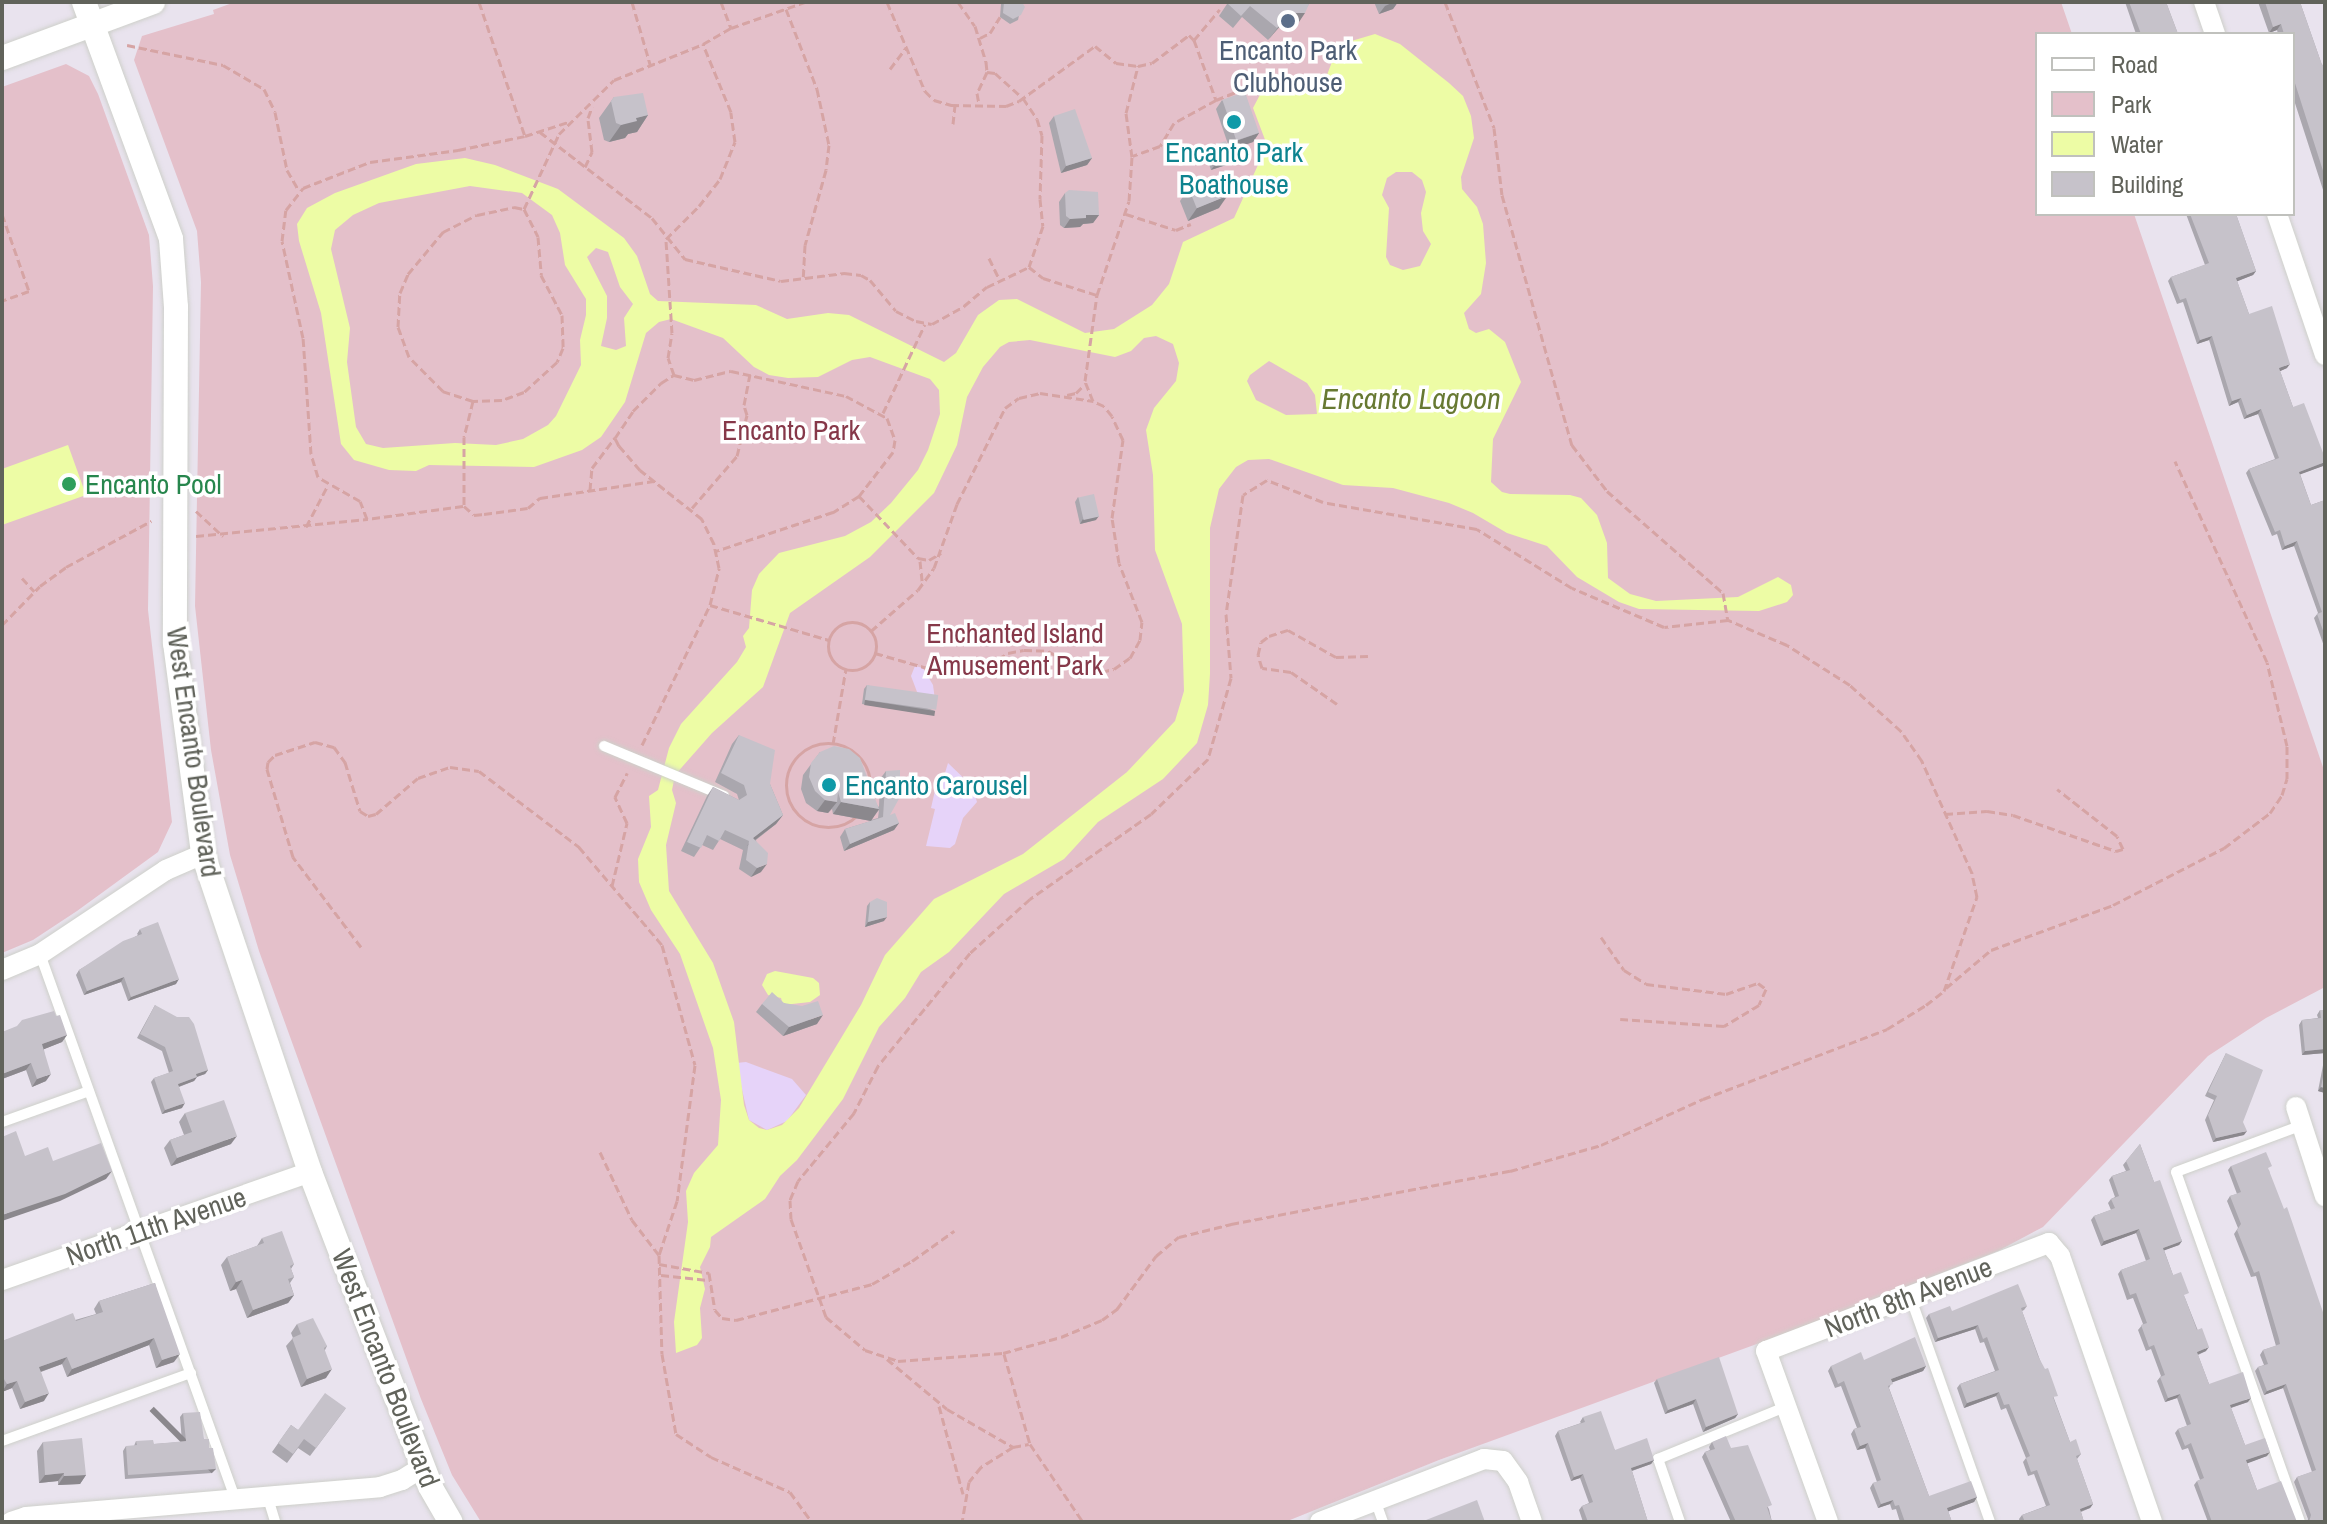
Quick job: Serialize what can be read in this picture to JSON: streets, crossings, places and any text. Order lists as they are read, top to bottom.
{
  "streets": {
    "street": ["West Encanto Boulevard", "North 11th Avenue", "North 8th Avenue"]
  },
  "crossings": [
    ["West Encanto Boulevard", "North 11th Avenue"]
  ],
  "water": ["Encanto Lagoon"],
  "parks": ["Encanto Park", "Enchanted Island Amusement Park"],
  "places": [
    "Encanto Park Clubhouse",
    "Encanto Park Boathouse",
    "Encanto Pool",
    "Encanto Carousel"
  ],
  "legend": [
    "Road",
    "Park",
    "Water",
    "Building"
  ]
}
